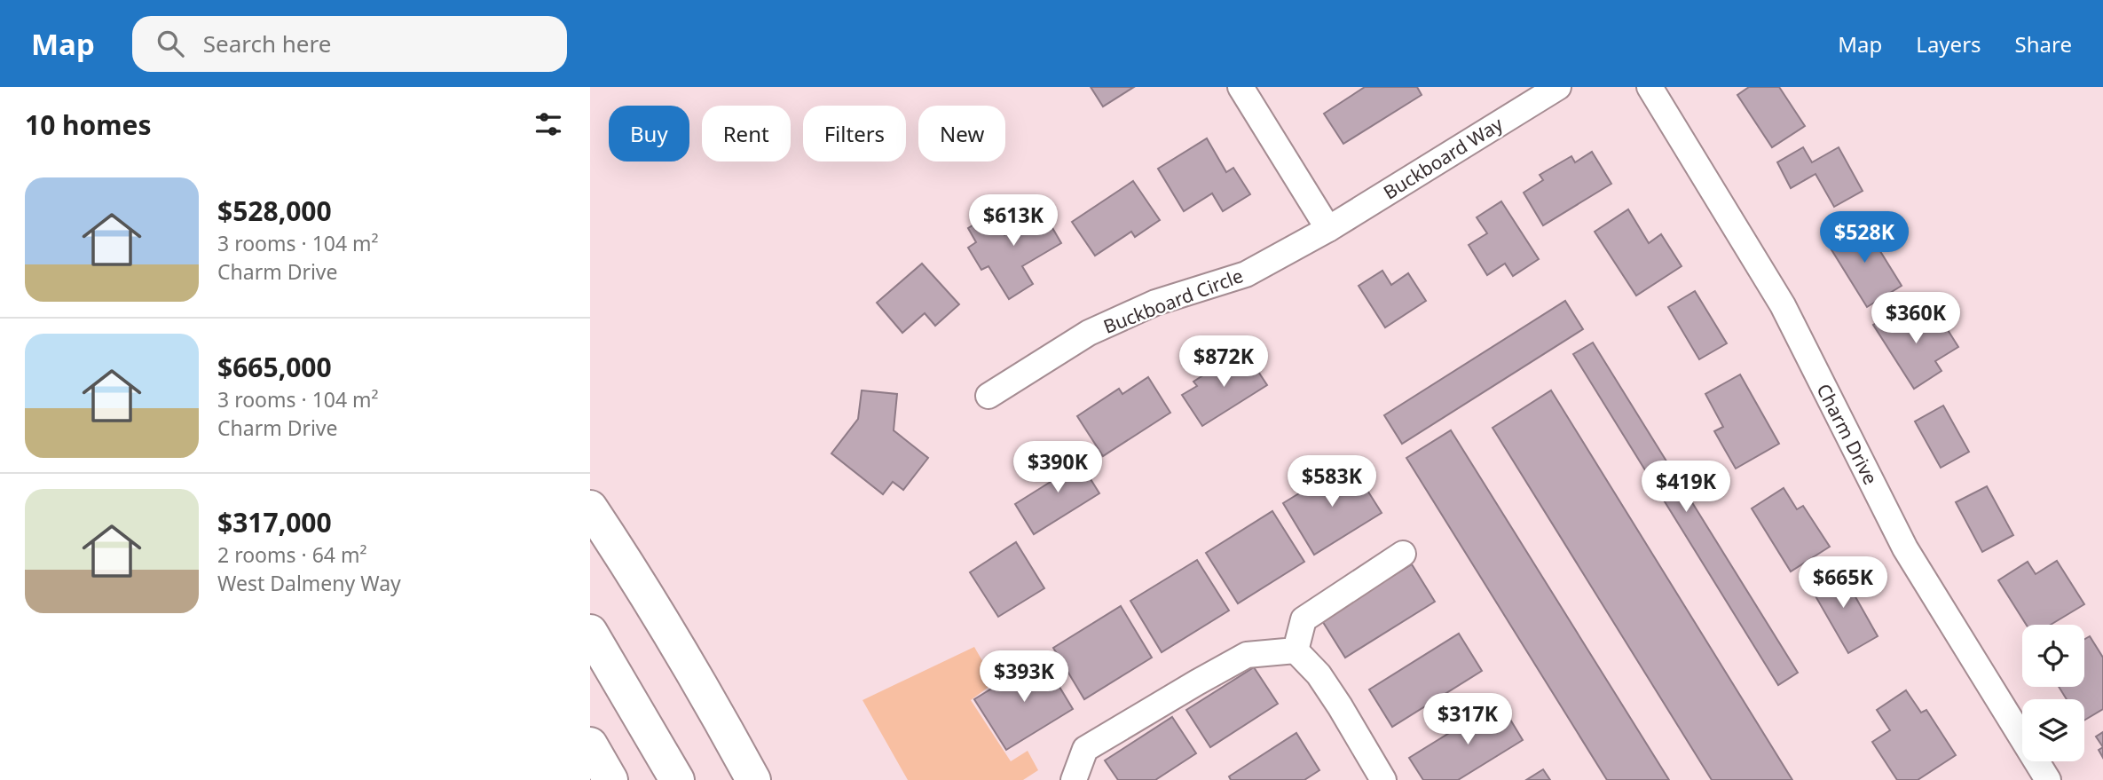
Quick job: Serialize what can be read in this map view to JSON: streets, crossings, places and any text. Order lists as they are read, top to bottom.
{
  "streets": {
    "street": ["Buckboard Way", "Buckboard Circle", "Charm Drive"]
  },
  "crossings": [
    ["Buckboard Way", "Buckboard Circle"]
  ],
  "page": {
    "header": "Map",
    "search": "Search here",
    "nav": ["Map", "Layers", "Share"],
    "heading": "10 homes",
    "chip": [
      "Buy",
      "Rent",
      "Filters",
      "New"
    ],
    "list": [
      {
        "name": "$528,000",
        "note": "3 rooms · 104 m² · Charm Drive"
      },
      {
        "name": "$665,000",
        "note": "3 rooms · 104 m² · Charm Drive"
      },
      {
        "name": "$317,000",
        "note": "2 rooms · 64 m² · West Dalmeny Way"
      }
    ],
    "price": [
      "$613K",
      "$528K",
      "$360K",
      "$872K",
      "$390K",
      "$583K",
      "$419K",
      "$665K",
      "$393K",
      "$317K"
    ]
  }
}
